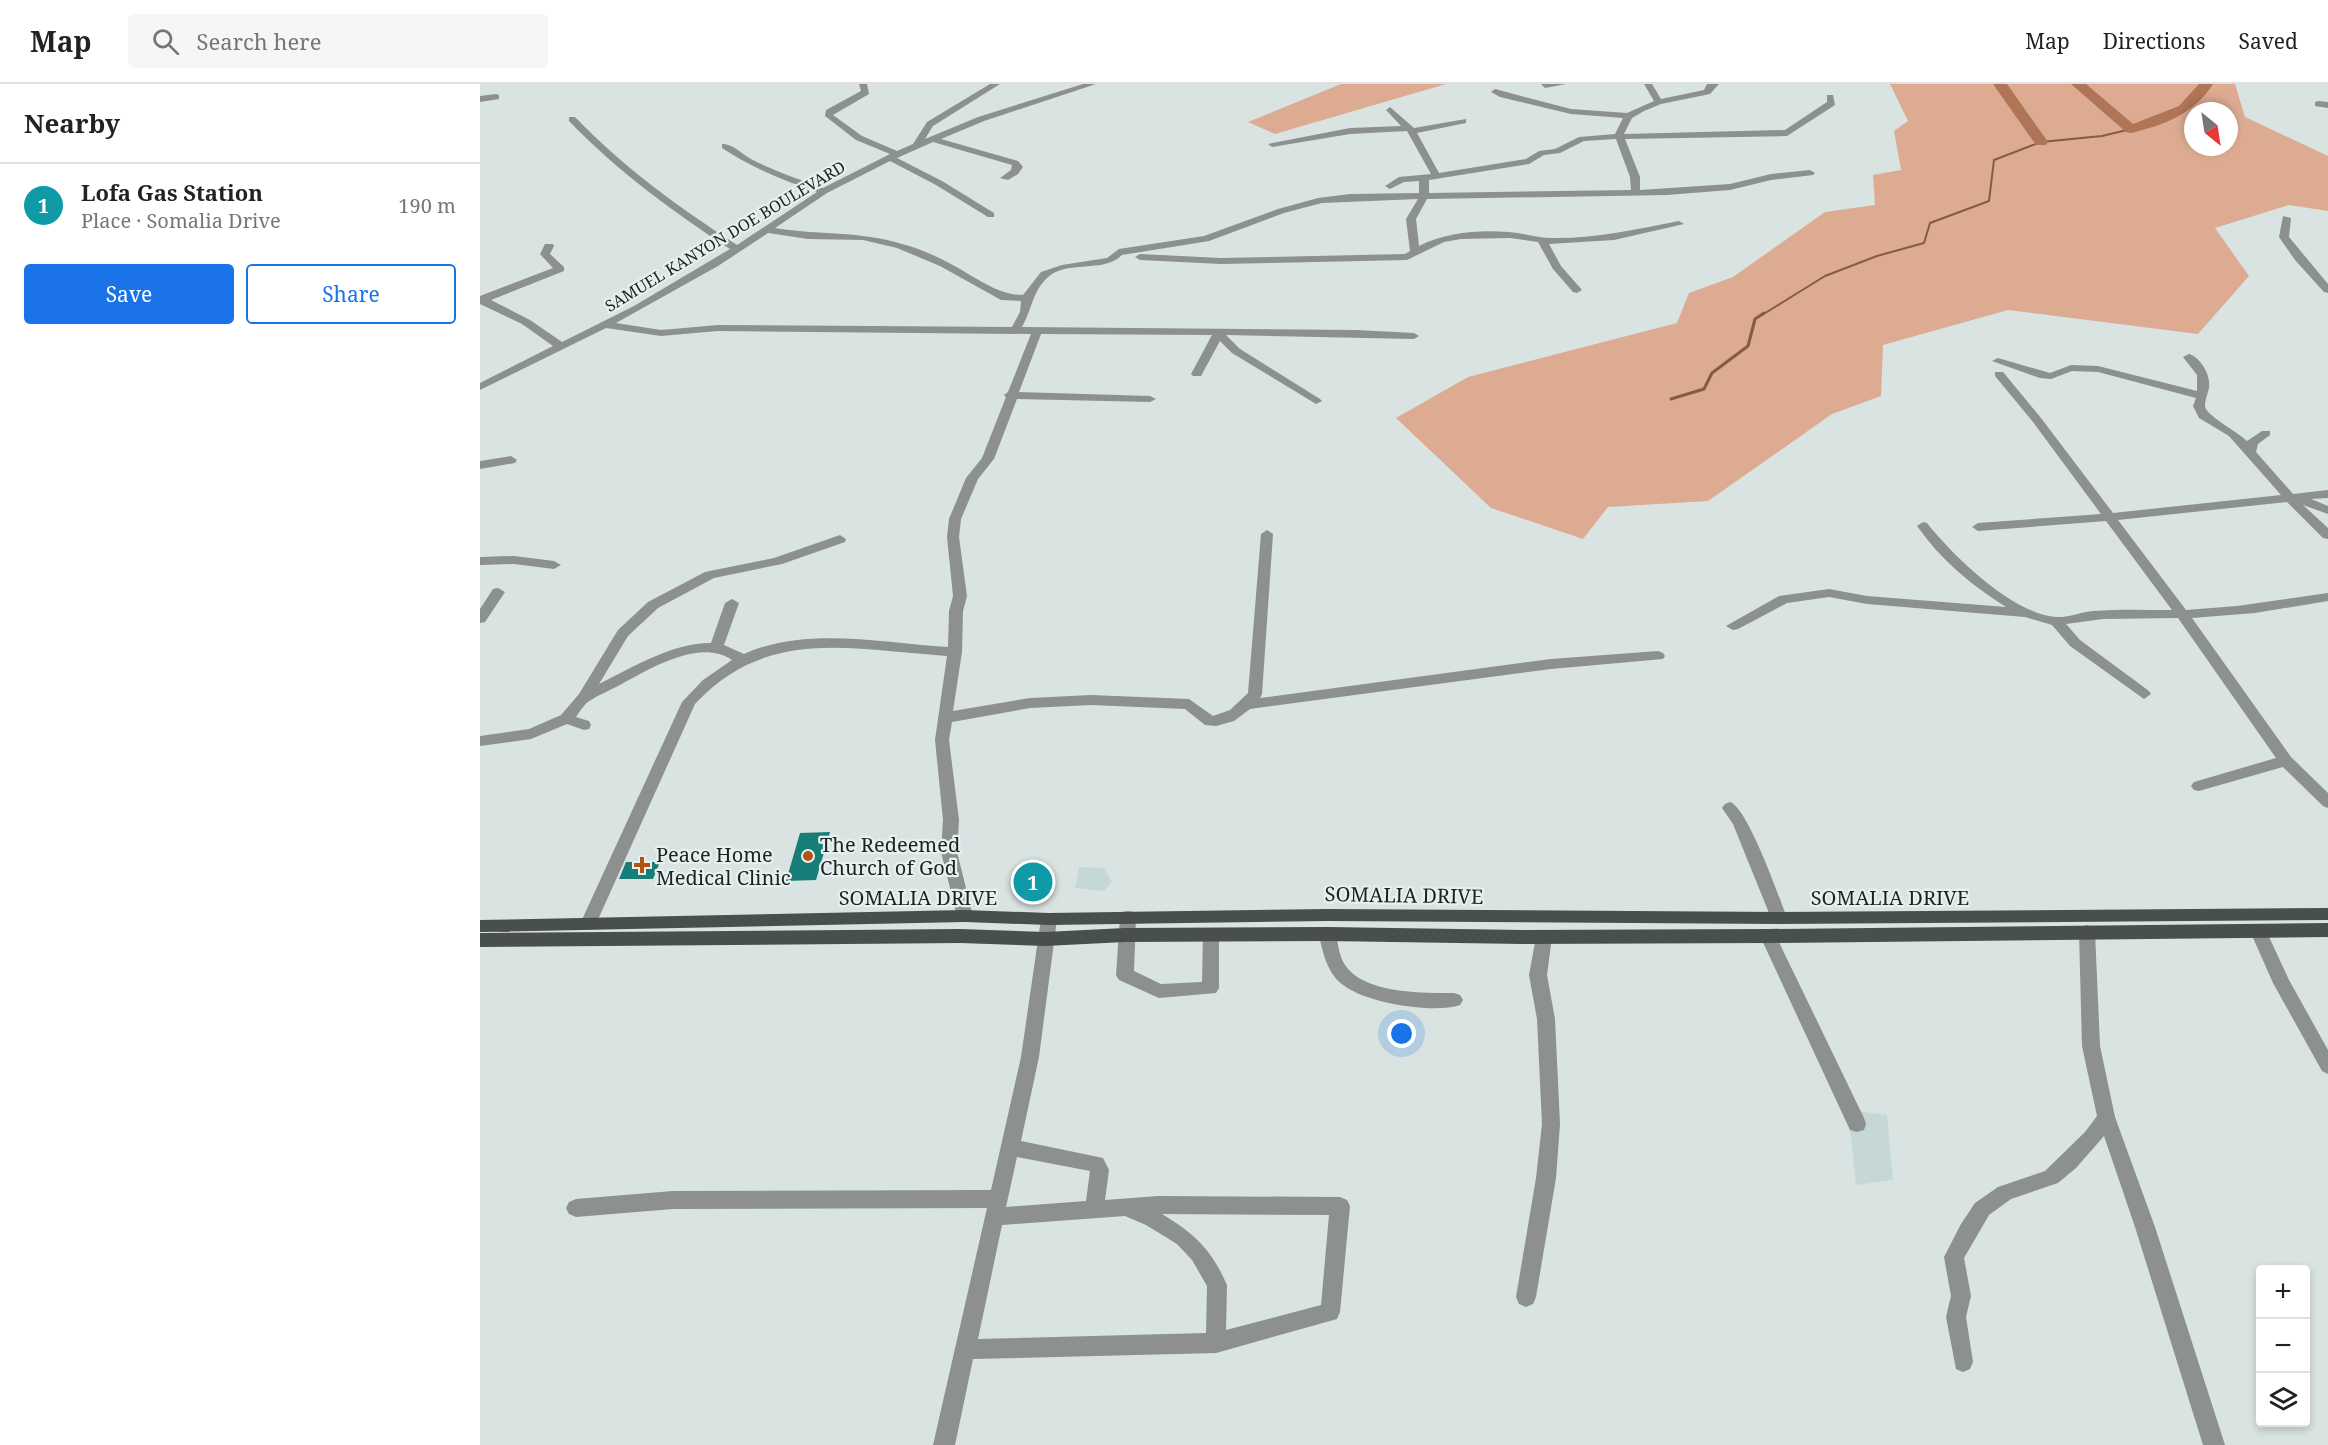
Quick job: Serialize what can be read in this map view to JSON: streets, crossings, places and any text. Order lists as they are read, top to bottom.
{
  "streets": {
    "main road": ["SOMALIA DRIVE"],
    "street": ["SAMUEL KANYON DOE BOULEVARD"]
  },
  "places": {
    "other": ["The Redeemed Church of God"],
    "health": ["Peace Home Medical Clinic"]
  },
  "north": "bottom right",
  "page": {
    "header": "Map",
    "search": "Search here",
    "nav": ["Map", "Directions", "Saved"],
    "heading": "Nearby",
    "list": [
      {
        "mark": "1",
        "name": "Lofa Gas Station",
        "note": "Place · Somalia Drive",
        "value": "190 m"
      }
    ],
    "buttons": ["Save", "Share"],
    "pins": "1",
    "map_buttons": ["+", "−"]
  }
}
